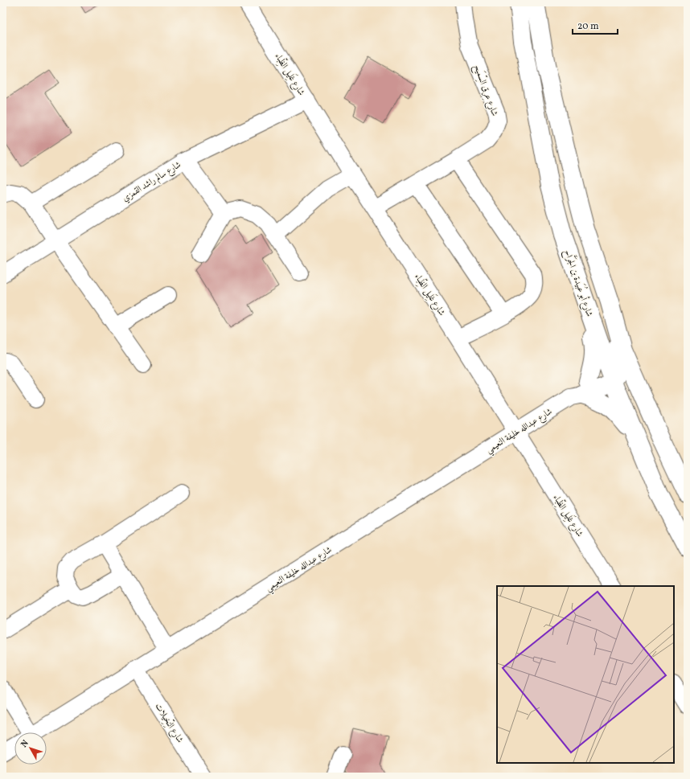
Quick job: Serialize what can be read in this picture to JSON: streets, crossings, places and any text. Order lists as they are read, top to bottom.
{
  "streets": {
    "main road": ["شارع أبو عُبَيدة بن الجَرَّاح"],
    "street": [
      "شارع غَلِيل الظِّباء",
      "شارع عِرق السِّمَيح",
      "شارع سالم راشد القمزي",
      "شارع عبدالله خليفة النعيمي",
      "شارع النِّخِيلات"
    ]
  },
  "crossings": [
    ["شارع غَلِيل الظِّباء", "شارع سالم راشد القمزي"],
    ["شارع غَلِيل الظِّباء", "شارع عبدالله خليفة النعيمي"],
    ["شارع أبو عُبَيدة بن الجَرَّاح", "شارع عبدالله خليفة النعيمي"],
    ["شارع عبدالله خليفة النعيمي", "شارع النِّخِيلات"]
  ],
  "scale_bar": "20 m",
  "north": "top left"
}
